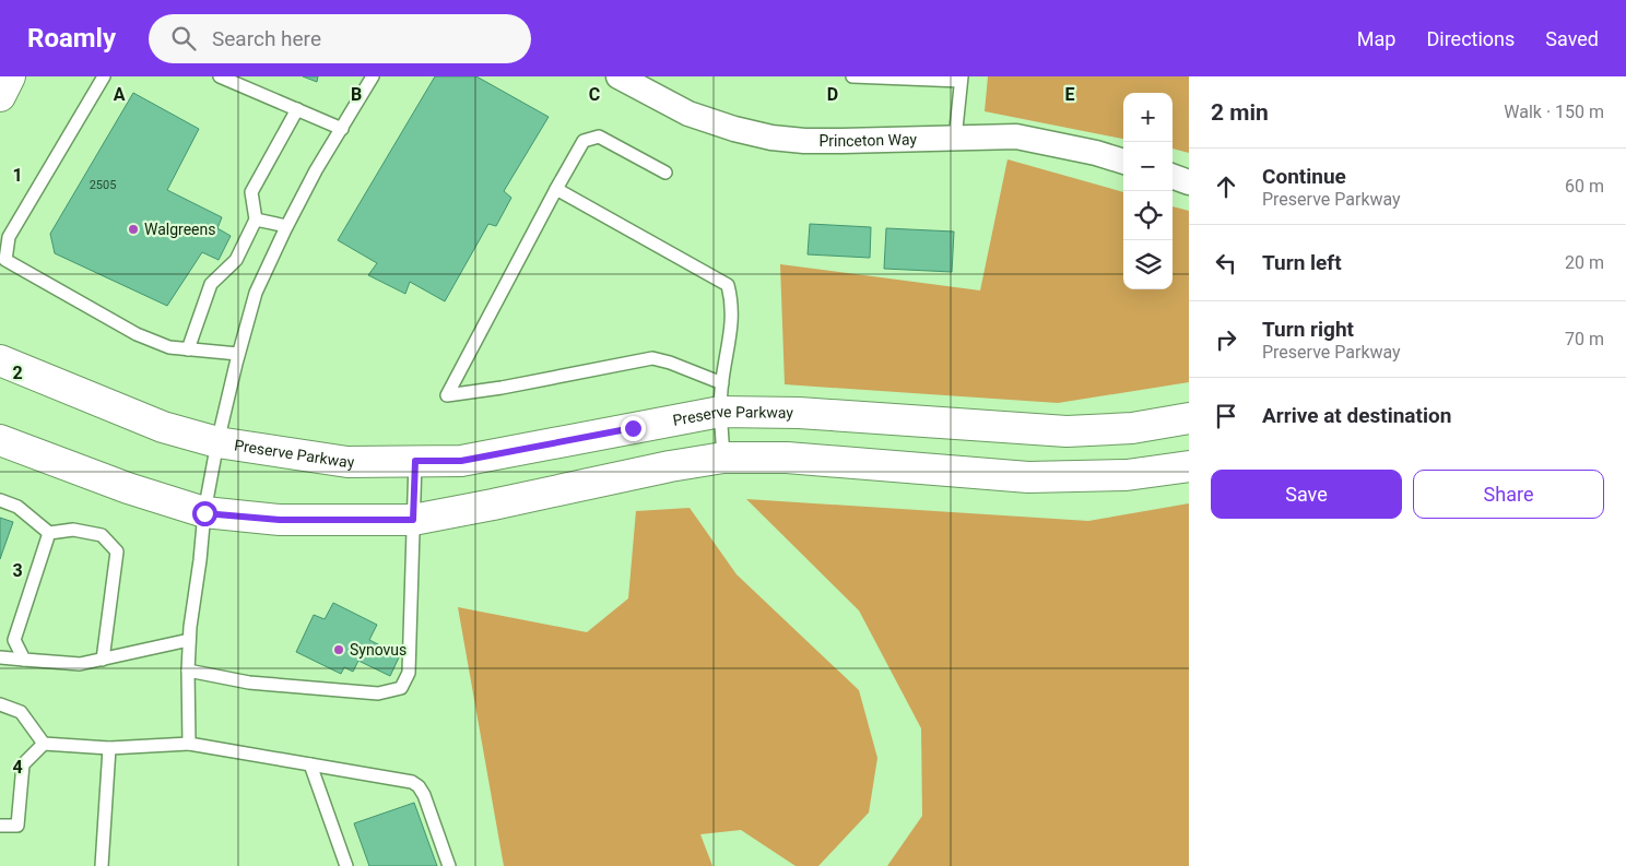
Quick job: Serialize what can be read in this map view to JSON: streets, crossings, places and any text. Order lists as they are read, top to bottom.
{
  "streets": {
    "street": ["Princeton Way", "Preserve Parkway"]
  },
  "places": ["Walgreens", "Synovus"],
  "house_numbers": ["2505"],
  "page": {
    "header": "Roamly",
    "search": "Search here",
    "nav": ["Map", "Directions", "Saved"],
    "heading": ["2 min", "Walk · 150 m"],
    "map_buttons": ["+", "−"],
    "list": [
      ["Continue", "Preserve Parkway", "60 m"],
      ["Turn left", "20 m"],
      ["Turn right", "Preserve Parkway", "70 m"],
      "Arrive at destination"
    ],
    "buttons": ["Save", "Share"]
  },
  "grid": {
    "columns": [
      "A",
      "B",
      "C",
      "D",
      "E"
    ],
    "rows": [
      "1",
      "2",
      "3",
      "4"
    ]
  }
}
